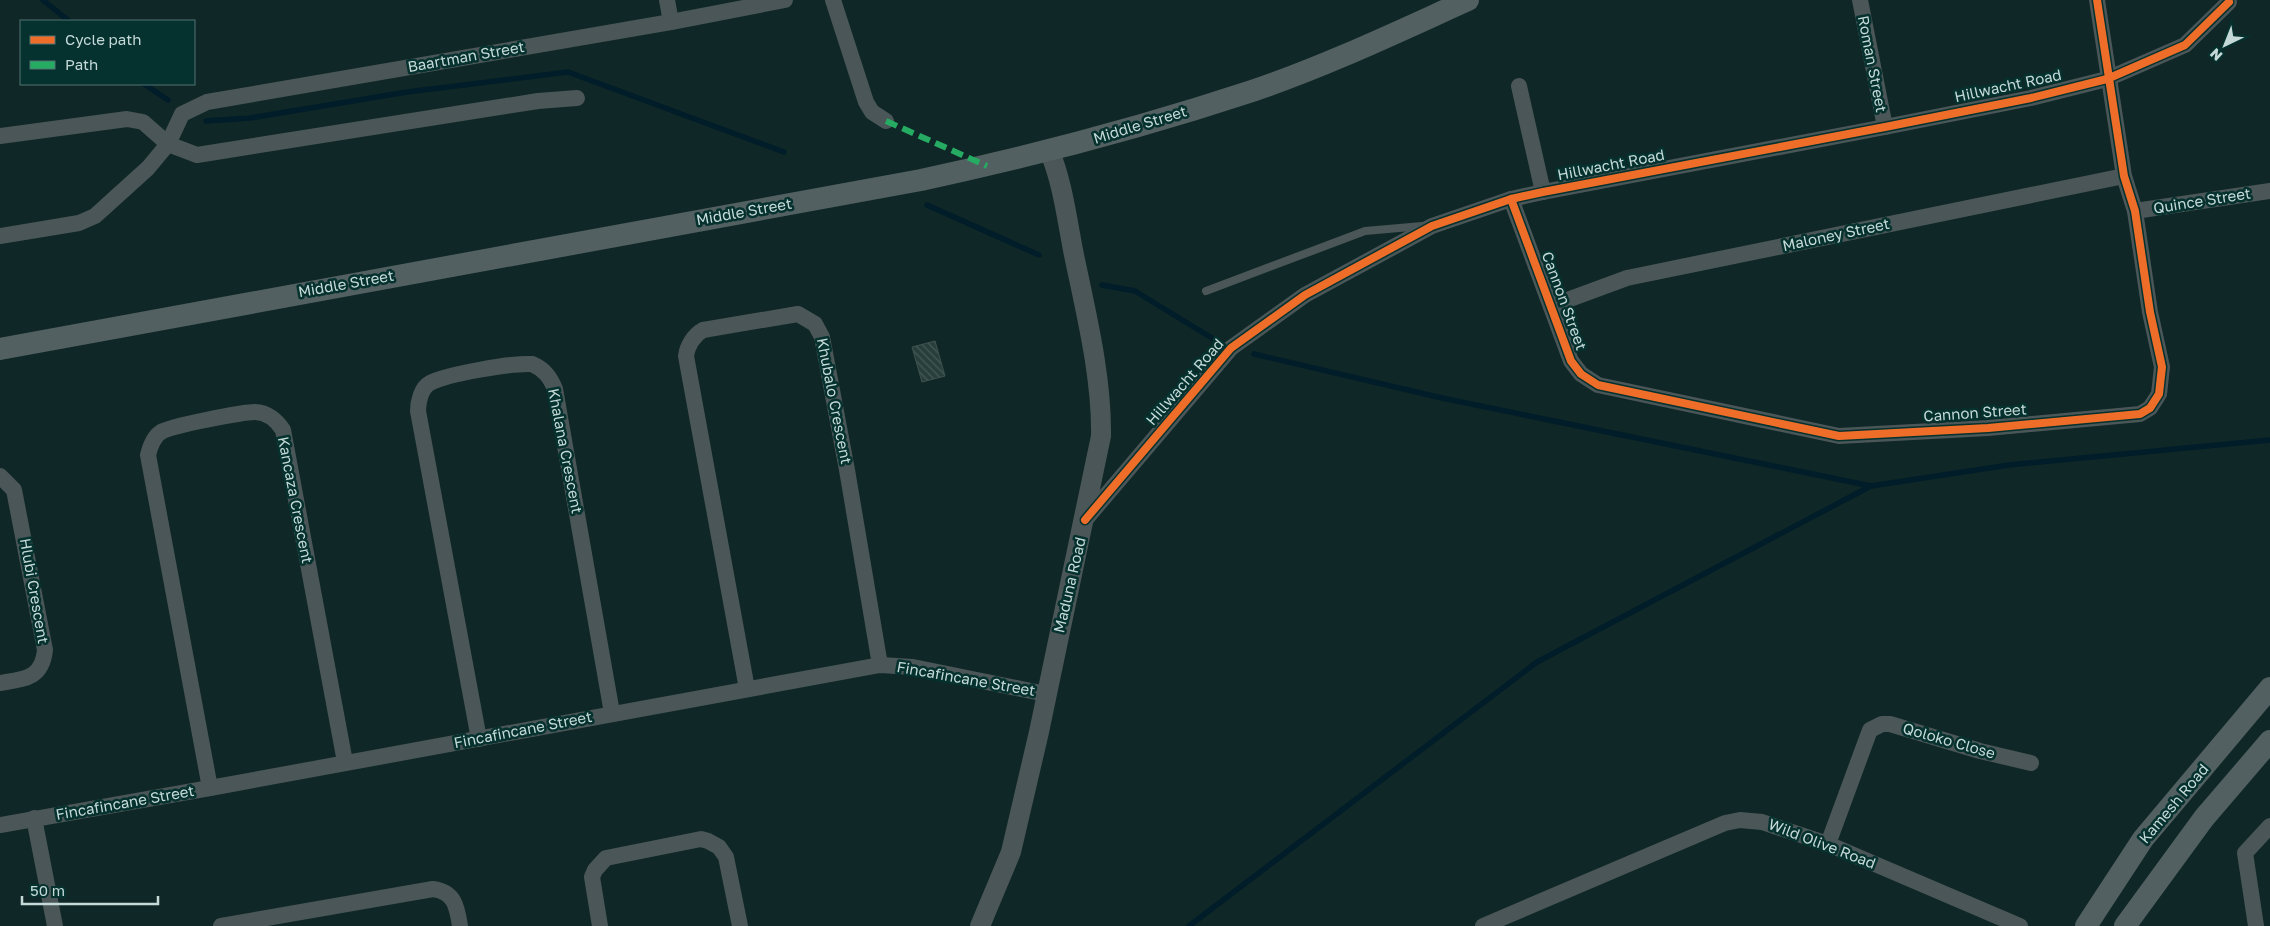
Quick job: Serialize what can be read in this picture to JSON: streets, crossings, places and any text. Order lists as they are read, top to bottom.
{
  "streets": {
    "main road": ["Middle Street", "Kamesh Road"],
    "street": [
      "Baartman Street",
      "Roman Street",
      "Hillwacht Road",
      "Quince Street",
      "Maloney Street",
      "Cannon Street",
      "Khubalo Crescent",
      "Khalana Crescent",
      "Kancaza Crescent",
      "Maduna Road",
      "Hlubi Crescent",
      "Fincafincane Street",
      "Qoloko Close",
      "Wild Olive Road"
    ]
  },
  "crossings": [
    ["Roman Street", "Hillwacht Road"],
    ["Hillwacht Road", "Cannon Street"],
    ["Hillwacht Road", "Maduna Road"],
    ["Middle Street", "Maduna Road"],
    ["Quince Street", "Cannon Street"],
    ["Maloney Street", "Cannon Street"],
    ["Khubalo Crescent", "Fincafincane Street"],
    ["Khalana Crescent", "Fincafincane Street"],
    ["Kancaza Crescent", "Fincafincane Street"],
    ["Maduna Road", "Fincafincane Street"],
    ["Qoloko Close", "Wild Olive Road"]
  ],
  "legend": ["Cycle path", "Path"],
  "scale_bar": "50 m",
  "north": "bottom left"
}
